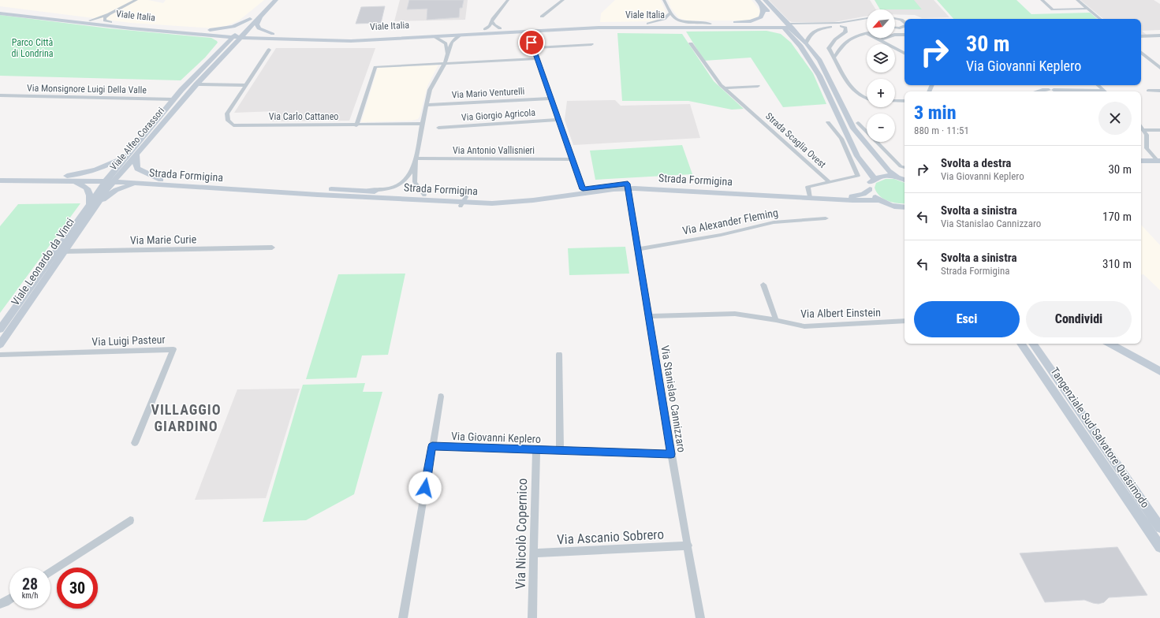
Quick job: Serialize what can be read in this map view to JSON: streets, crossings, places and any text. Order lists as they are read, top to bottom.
{
  "streets": {
    "main road": [
      "Viale Italia",
      "Viale Alfeo Corassori",
      "Strada Formigina",
      "Viale Leonardo da Vinci",
      "Tangenziale Sud Salvatore Quasimodo"
    ],
    "street": [
      "Via Monsignore Luigi Della Valle",
      "Via Mario Venturelli",
      "Via Giorgio Agricola",
      "Via Carlo Cattaneo",
      "Strada Scaglia Ovest",
      "Via Antonio Vallisnieri",
      "Via Alexander Fleming",
      "Via Marie Curie",
      "Via Albert Einstein",
      "Via Luigi Pasteur",
      "Via Stanislao Cannizzaro",
      "Via Giovanni Keplero",
      "Via Nicolò Copernico",
      "Via Ascanio Sobrero"
    ]
  },
  "crossings": [
    ["Viale Italia", "Viale Alfeo Corassori"],
    ["Via Monsignore Luigi Della Valle", "Viale Alfeo Corassori"],
    ["Viale Alfeo Corassori", "Strada Formigina"],
    ["Viale Alfeo Corassori", "Viale Leonardo da Vinci"],
    ["Strada Scaglia Ovest", "Strada Formigina"],
    ["Strada Formigina", "Via Stanislao Cannizzaro"],
    ["Via Alexander Fleming", "Via Stanislao Cannizzaro"],
    ["Via Marie Curie", "Viale Leonardo da Vinci"],
    ["Via Albert Einstein", "Via Stanislao Cannizzaro"],
    ["Via Stanislao Cannizzaro", "Via Giovanni Keplero"],
    ["Via Stanislao Cannizzaro", "Via Ascanio Sobrero"],
    ["Via Giovanni Keplero", "Via Nicolò Copernico"],
    ["Via Nicolò Copernico", "Via Ascanio Sobrero"]
  ],
  "districts": ["VILLAGGIO GIARDINO"],
  "parks": ["Parco Città di Londrina"],
  "north": "bottom left",
  "page": {
    "map_buttons": ["+", "−"],
    "turn": ["30 m", "Via Giovanni Keplero"],
    "heading": ["3 min", "880 m · 11:51"],
    "list": [
      {
        "name": "Svolta a destra",
        "note": "Via Giovanni Keplero",
        "value": "30 m"
      },
      {
        "name": "Svolta a sinistra",
        "note": "Via Stanislao Cannizzaro",
        "value": "170 m"
      },
      {
        "name": "Svolta a sinistra",
        "note": "Strada Formigina",
        "value": "310 m"
      }
    ],
    "buttons": ["Esci", "Condividi"],
    "speed": "28 km/h",
    "limit": "30"
  }
}
